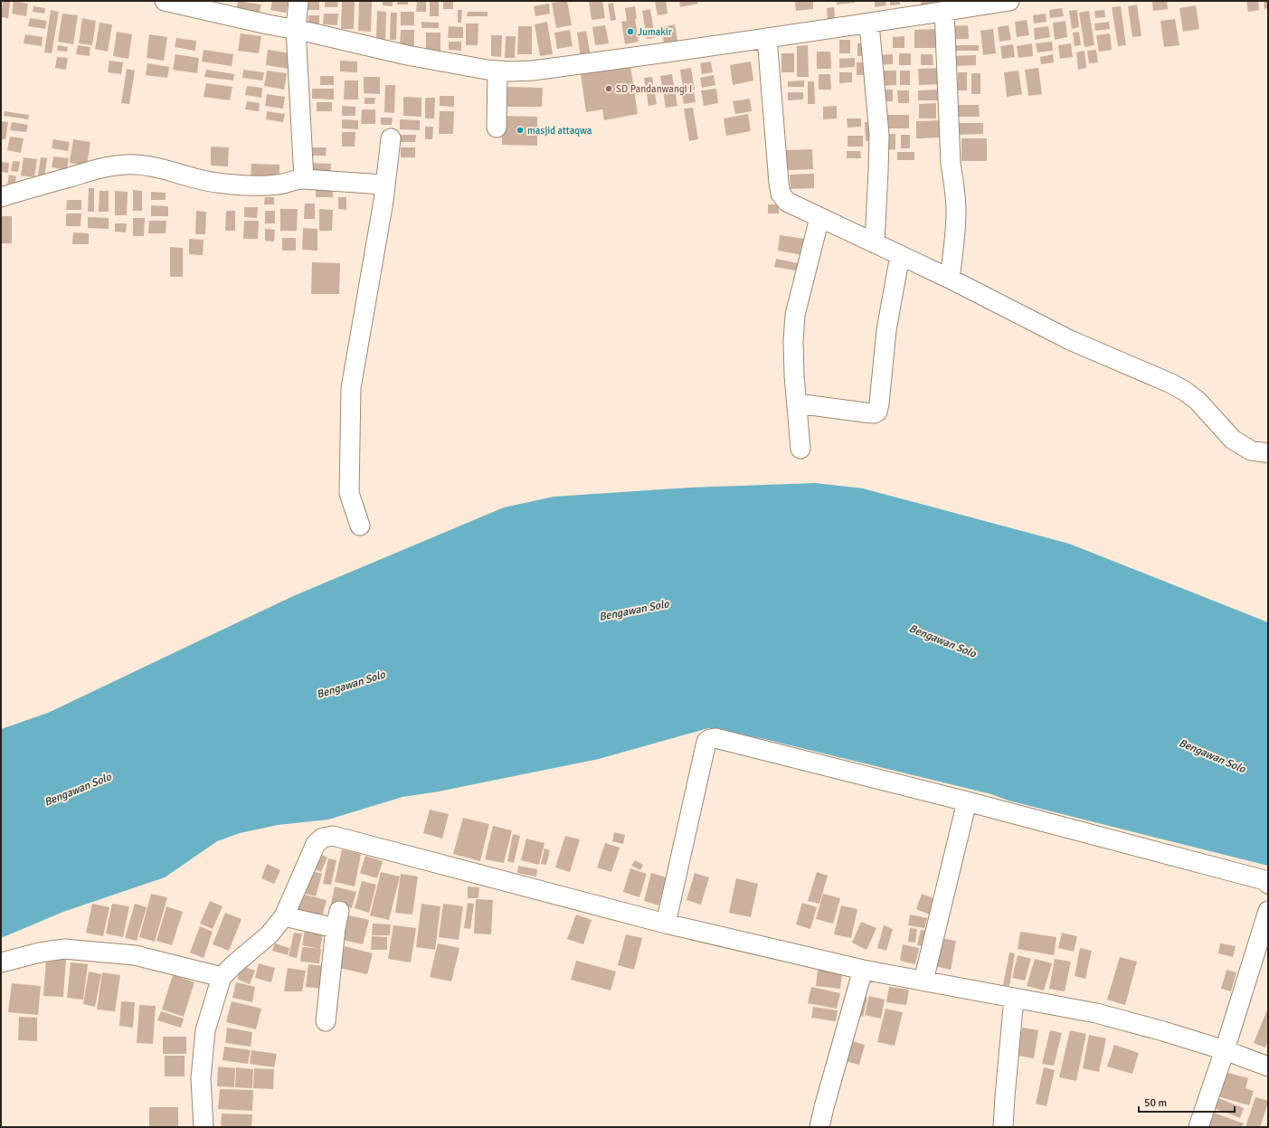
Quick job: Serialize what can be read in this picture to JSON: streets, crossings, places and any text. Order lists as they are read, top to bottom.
{
  "water": ["Bengawan Solo"],
  "places": ["Jumakir", "SD Pandanwangi I", "masjid attaqwa"],
  "scale_bar": "50 m"
}
